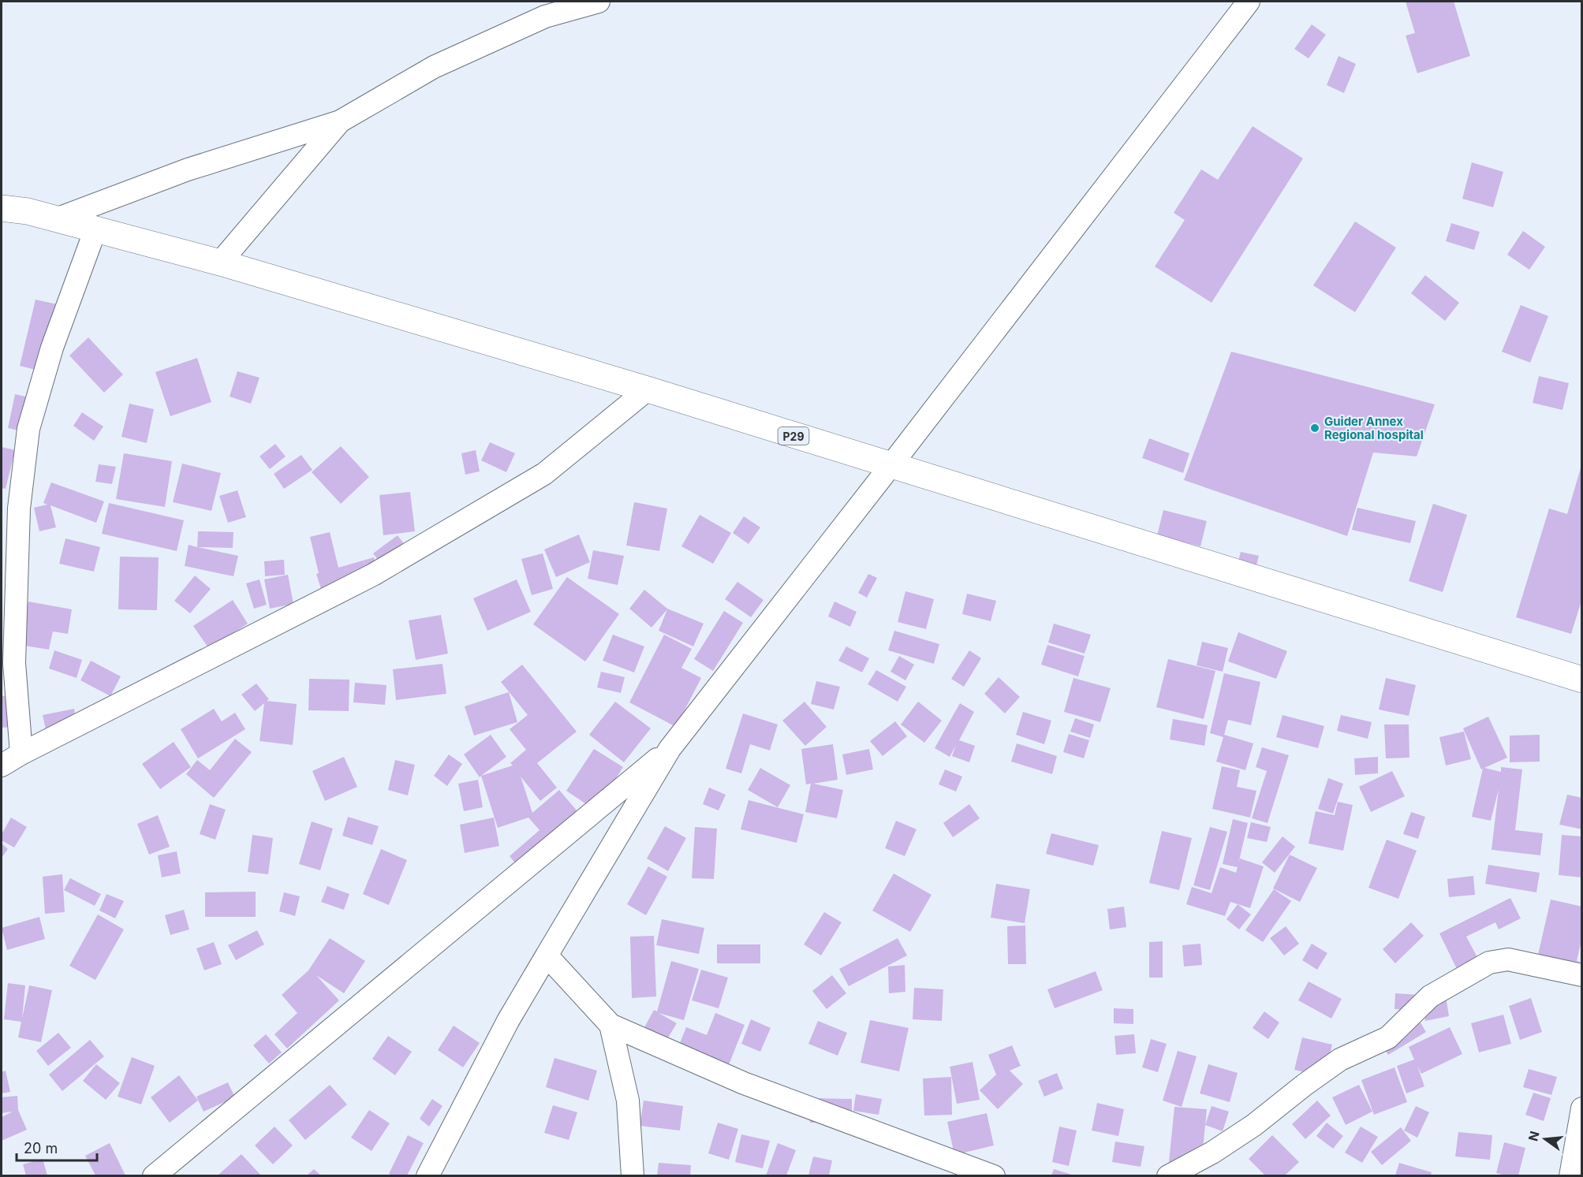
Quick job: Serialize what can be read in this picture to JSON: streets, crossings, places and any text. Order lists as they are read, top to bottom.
{
  "streets": {
    "main road": ["P29"]
  },
  "places": ["Guider Annex Regional hospital"],
  "scale_bar": "20 m",
  "north": "left"
}
